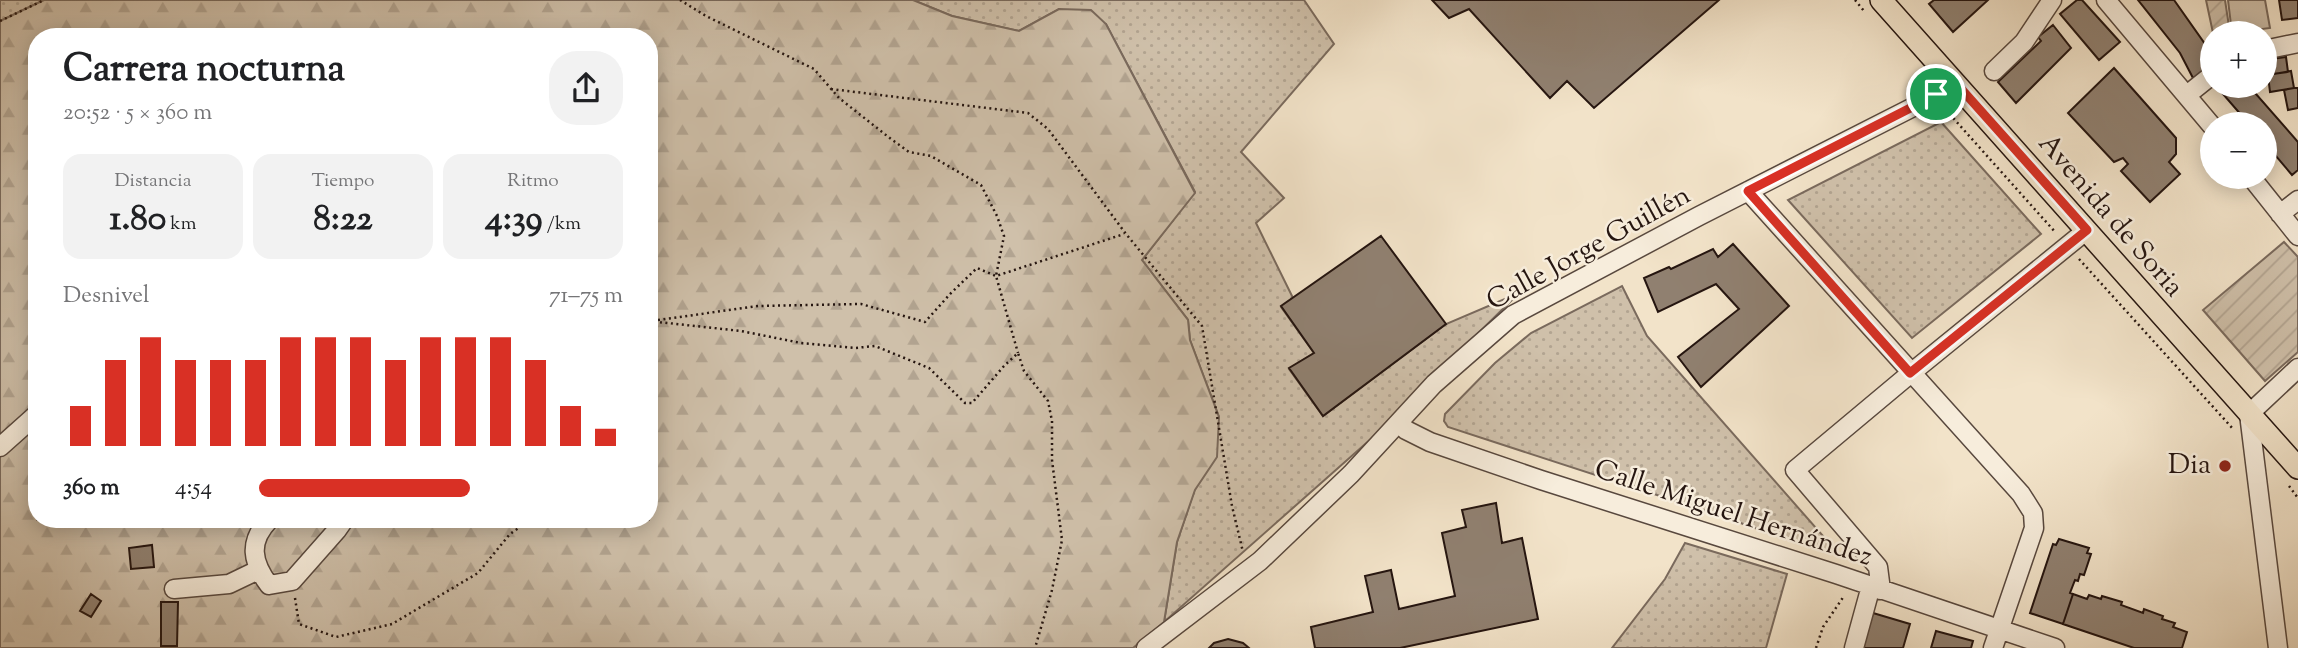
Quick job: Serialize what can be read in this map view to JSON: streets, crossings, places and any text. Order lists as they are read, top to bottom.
{
  "streets": {
    "main road": ["Avenida de Soria"],
    "street": ["Calle Jorge Guillén", "Calle Miguel Hernández"]
  },
  "crossings": [
    ["Avenida de Soria", "Calle Jorge Guillén"],
    ["Calle Jorge Guillén", "Calle Miguel Hernández"]
  ],
  "places": ["Dia"],
  "page": {
    "map_buttons": ["+", "−"],
    "heading": ["Carrera nocturna", "20:52 · 5 × 360 m"],
    "stats": [
      ["Distancia", "1.80 km"],
      ["Tiempo", "8:22"],
      ["Ritmo", "4:39 /km"]
    ],
    "chart": ["Desnivel", "71–75 m"],
    "list": [
      {
        "name": "360 m",
        "note": "4:54"
      }
    ]
  }
}
